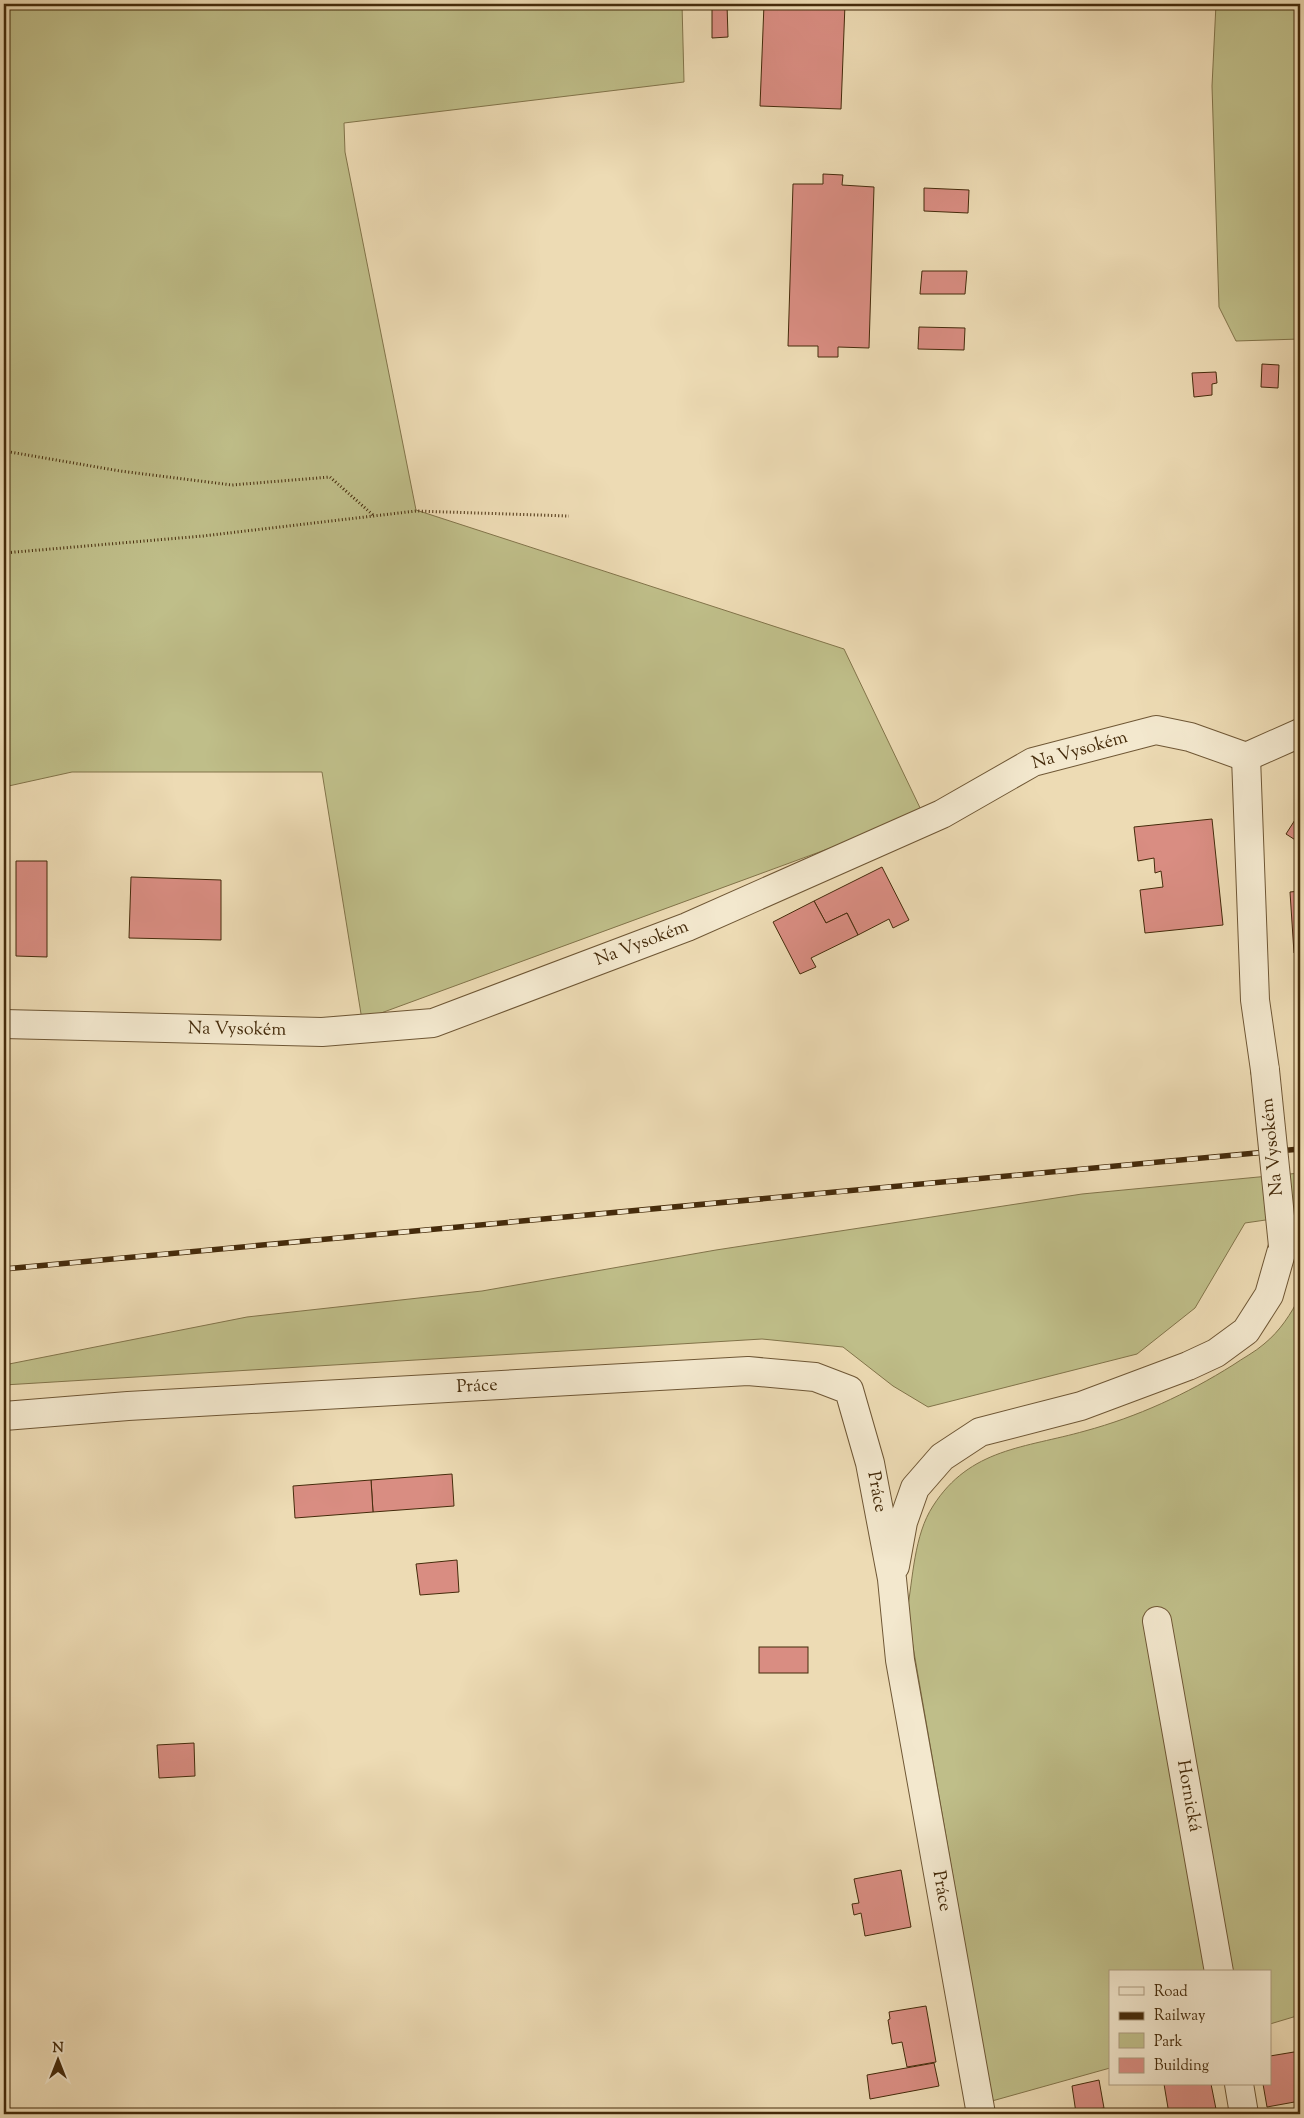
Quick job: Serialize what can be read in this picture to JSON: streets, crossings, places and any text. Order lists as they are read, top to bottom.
{
  "streets": {
    "street": ["Na Vysokém", "Práce", "Hornická"]
  },
  "crossings": [
    ["Na Vysokém", "Práce"]
  ],
  "legend": [
    "Road",
    "Railway",
    "Park",
    "Building"
  ],
  "north": "top"
}
